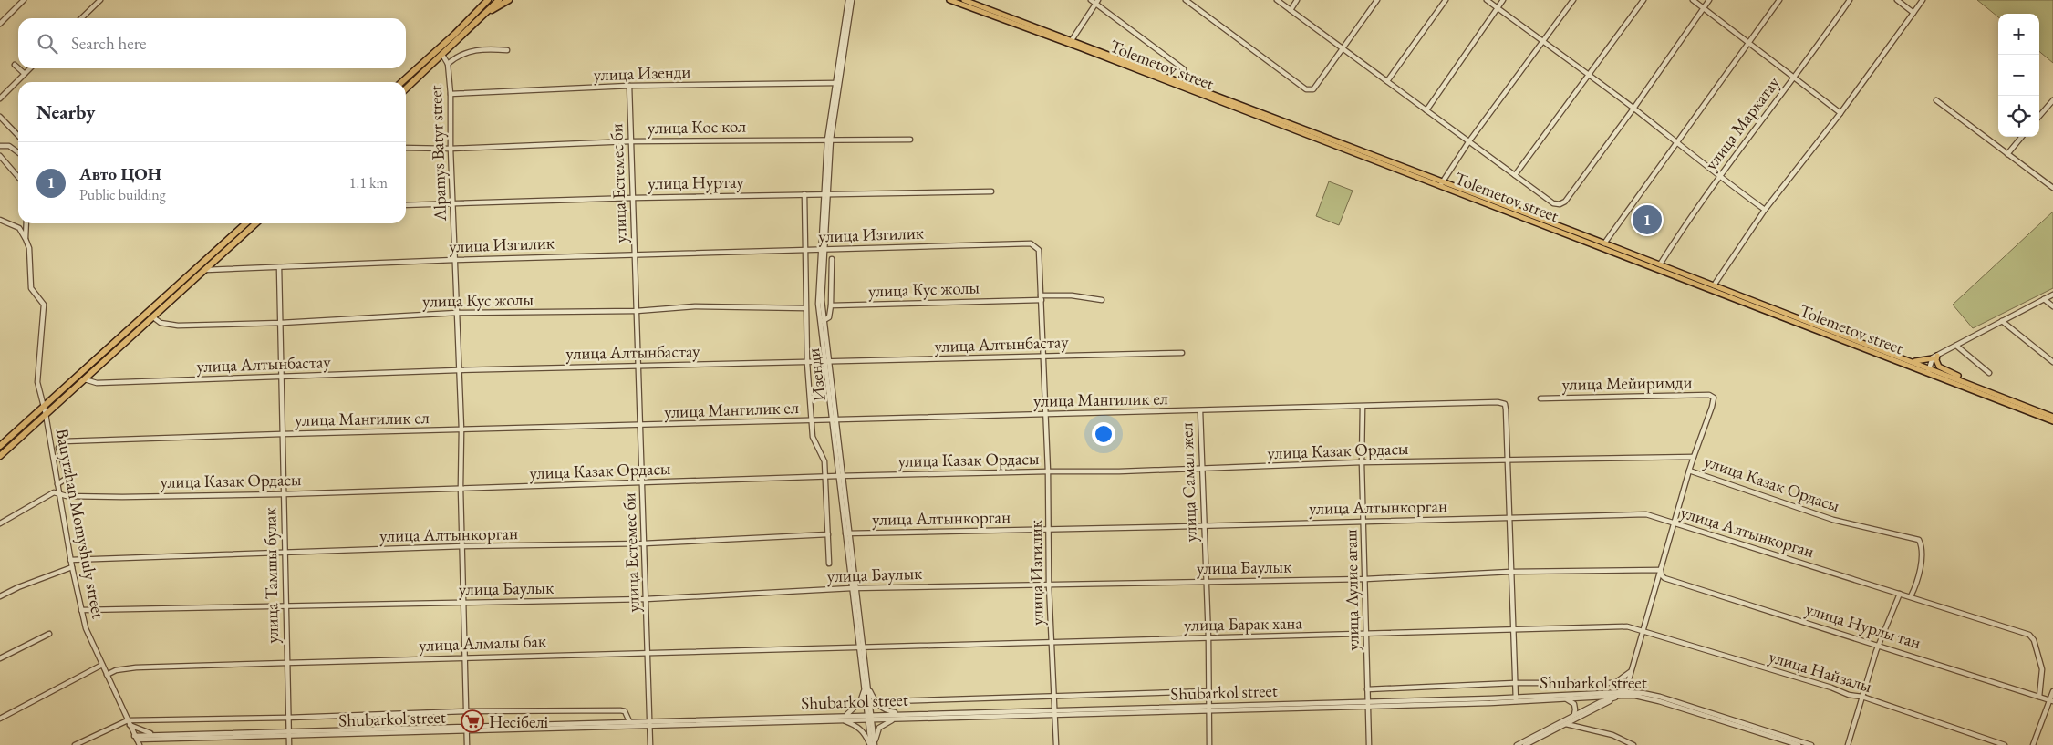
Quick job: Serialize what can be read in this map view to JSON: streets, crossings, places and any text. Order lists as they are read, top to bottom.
{
  "streets": {
    "main road": ["Tolemetov street"],
    "street": [
      "улица Изенди",
      "улица Маркатау",
      "улица Кос кол",
      "Alpamys Batyr street",
      "улица Нуртау",
      "улица Естемес би",
      "улица Изгилик",
      "улица Кус жолы",
      "улица Алтынбастау",
      "Изенди",
      "улица Мейиримди",
      "улица Мангилик ел",
      "улица Казак Ордасы",
      "улица Самал жел",
      "улица Алтынкорган",
      "Bauyrzhan Momyshuly street",
      "улица Баулык",
      "улица Тамшы булак",
      "улица Аулие агаш",
      "улица Барак хана",
      "улица Нурлы тан",
      "улица Алмалы бак",
      "улица Найзалы",
      "Shubarkol street"
    ]
  },
  "crossings": [
    ["Tolemetov street", "улица Маркатау"],
    ["улица Изенди", "Alpamys Batyr street"],
    ["улица Изенди", "улица Естемес би"],
    ["улица Изенди", "Изенди"],
    ["улица Кос кол", "Alpamys Batyr street"],
    ["улица Кос кол", "улица Естемес би"],
    ["улица Кос кол", "Изенди"],
    ["Alpamys Batyr street", "улица Нуртау"],
    ["Alpamys Batyr street", "улица Изгилик"],
    ["Alpamys Batyr street", "улица Кус жолы"],
    ["Alpamys Batyr street", "улица Алтынбастау"],
    ["Alpamys Batyr street", "улица Мангилик ел"],
    ["Alpamys Batyr street", "улица Казак Ордасы"],
    ["Alpamys Batyr street", "улица Алтынкорган"],
    ["Alpamys Batyr street", "улица Баулык"],
    ["Alpamys Batyr street", "улица Алмалы бак"],
    ["Alpamys Batyr street", "Shubarkol street"],
    ["улица Нуртау", "улица Естемес би"],
    ["улица Нуртау", "Изенди"],
    ["улица Естемес би", "улица Изгилик"],
    ["улица Естемес би", "улица Кус жолы"],
    ["улица Естемес би", "улица Алтынбастау"],
    ["улица Естемес би", "улица Мангилик ел"],
    ["улица Естемес би", "улица Казак Ордасы"],
    ["улица Естемес би", "улица Алтынкорган"],
    ["улица Естемес би", "улица Баулык"],
    ["улица Естемес би", "улица Алмалы бак"],
    ["улица Естемес би", "Shubarkol street"],
    ["улица Изгилик", "улица Кус жолы"],
    ["улица Изгилик", "улица Алтынбастау"],
    ["улица Изгилик", "Изенди"],
    ["улица Изгилик", "улица Мангилик ел"],
    ["улица Изгилик", "улица Казак Ордасы"],
    ["улица Изгилик", "улица Алтынкорган"],
    ["улица Изгилик", "улица Баулык"],
    ["улица Изгилик", "улица Тамшы булак"],
    ["улица Изгилик", "улица Барак хана"],
    ["улица Изгилик", "Shubarkol street"],
    ["улица Кус жолы", "улица Тамшы булак"],
    ["улица Алтынбастау", "Изенди"],
    ["улица Алтынбастау", "улица Тамшы булак"],
    ["Изенди", "улица Мангилик ел"],
    ["Изенди", "улица Казак Ордасы"],
    ["Изенди", "улица Алтынкорган"],
    ["Изенди", "улица Баулык"],
    ["Изенди", "улица Барак хана"],
    ["Изенди", "улица Алмалы бак"],
    ["Изенди", "Shubarkol street"],
    ["улица Мейиримди", "улица Казак Ордасы"],
    ["улица Мангилик ел", "улица Казак Ордасы"],
    ["улица Мангилик ел", "улица Самал жел"],
    ["улица Мангилик ел", "Bauyrzhan Momyshuly street"],
    ["улица Мангилик ел", "улица Тамшы булак"],
    ["улица Мангилик ел", "улица Аулие агаш"],
    ["улица Казак Ордасы", "улица Самал жел"],
    ["улица Казак Ордасы", "улица Алтынкорган"],
    ["улица Казак Ордасы", "Bauyrzhan Momyshuly street"],
    ["улица Казак Ордасы", "улица Тамшы булак"],
    ["улица Казак Ордасы", "улица Аулие агаш"],
    ["улица Самал жел", "улица Алтынкорган"],
    ["улица Самал жел", "улица Баулык"],
    ["улица Самал жел", "улица Барак хана"],
    ["улица Самал жел", "Shubarkol street"],
    ["улица Алтынкорган", "Bauyrzhan Momyshuly street"],
    ["улица Алтынкорган", "улица Тамшы булак"],
    ["улица Алтынкорган", "улица Аулие агаш"],
    ["улица Алтынкорган", "улица Нурлы тан"],
    ["Bauyrzhan Momyshuly street", "улица Баулык"],
    ["Bauyrzhan Momyshuly street", "улица Алмалы бак"],
    ["Bauyrzhan Momyshuly street", "Shubarkol street"],
    ["улица Баулык", "улица Тамшы булак"],
    ["улица Баулык", "улица Аулие агаш"],
    ["улица Баулык", "улица Нурлы тан"],
    ["улица Тамшы булак", "улица Алмалы бак"],
    ["улица Тамшы булак", "Shubarkol street"],
    ["улица Аулие агаш", "улица Барак хана"],
    ["улица Аулие агаш", "Shubarkol street"],
    ["улица Барак хана", "улица Алмалы бак"],
    ["улица Барак хана", "улица Найзалы"]
  ],
  "places": {
    "supermarket": ["Несібелі"]
  },
  "page": {
    "map_buttons": ["+", "−"],
    "search": "Search here",
    "heading": "Nearby",
    "list": [
      {
        "mark": "1",
        "name": "Авто ЦОН",
        "note": "Public building",
        "value": "1.1 km"
      }
    ],
    "pins": "1"
  }
}
